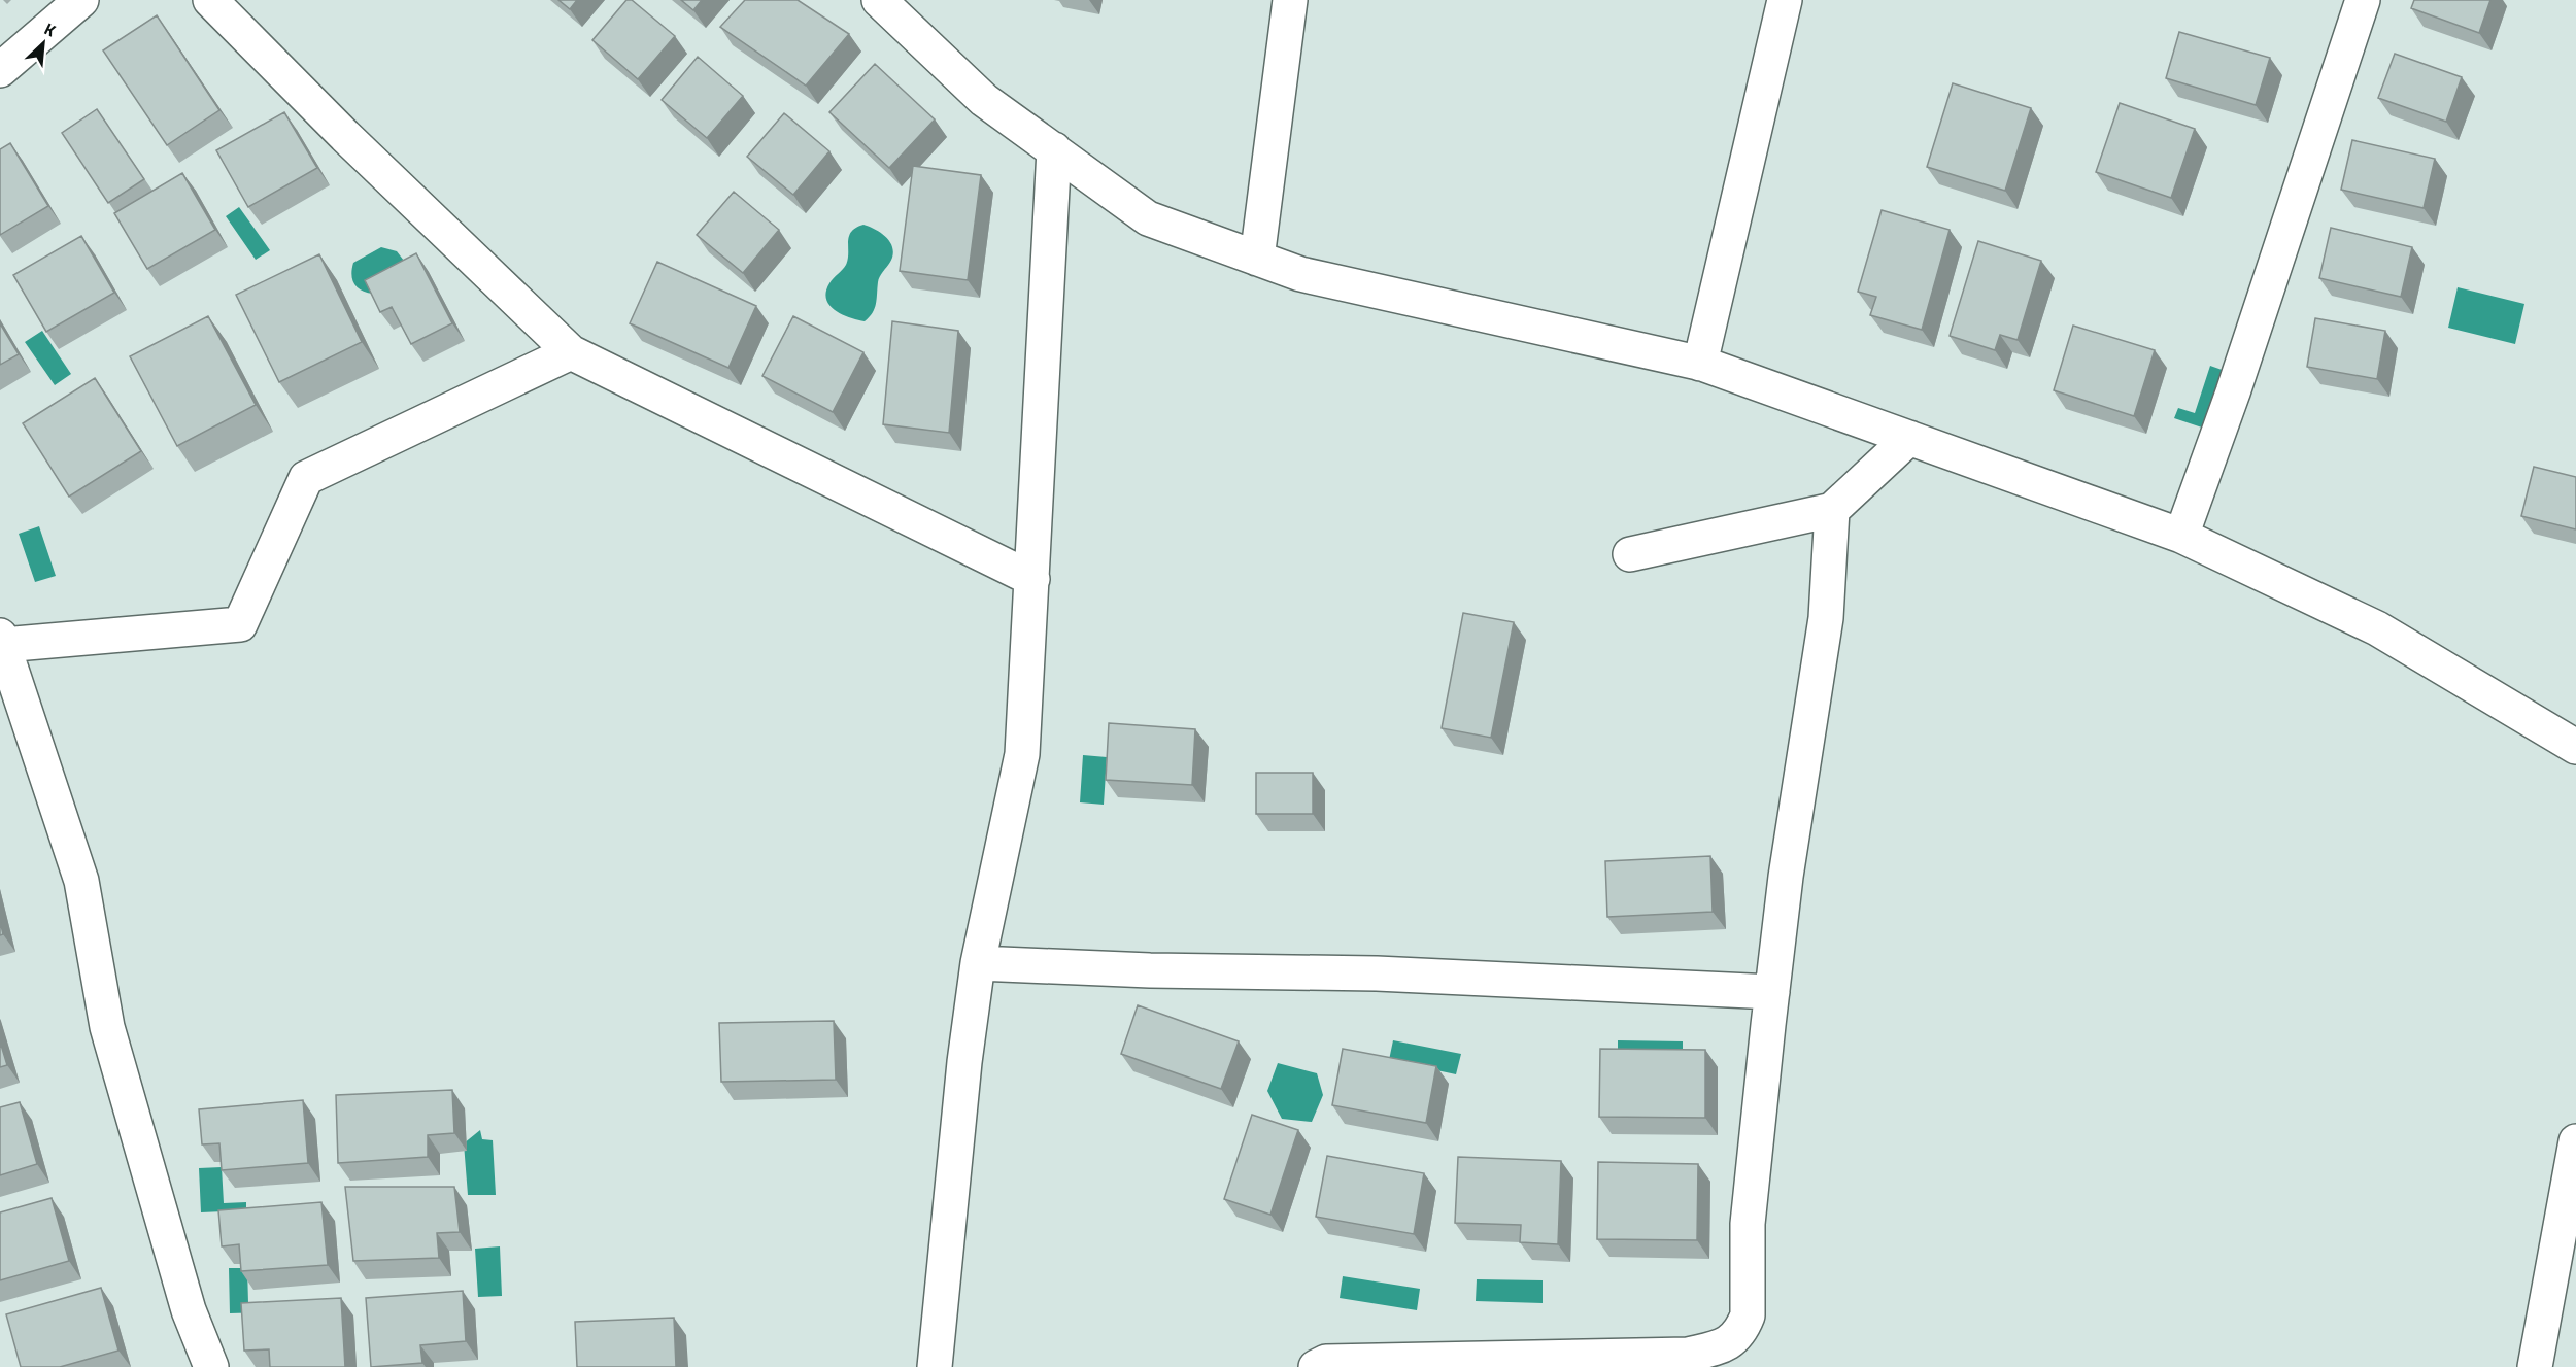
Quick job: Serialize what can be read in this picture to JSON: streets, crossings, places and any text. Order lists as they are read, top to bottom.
{
  "north": "top right"
}
